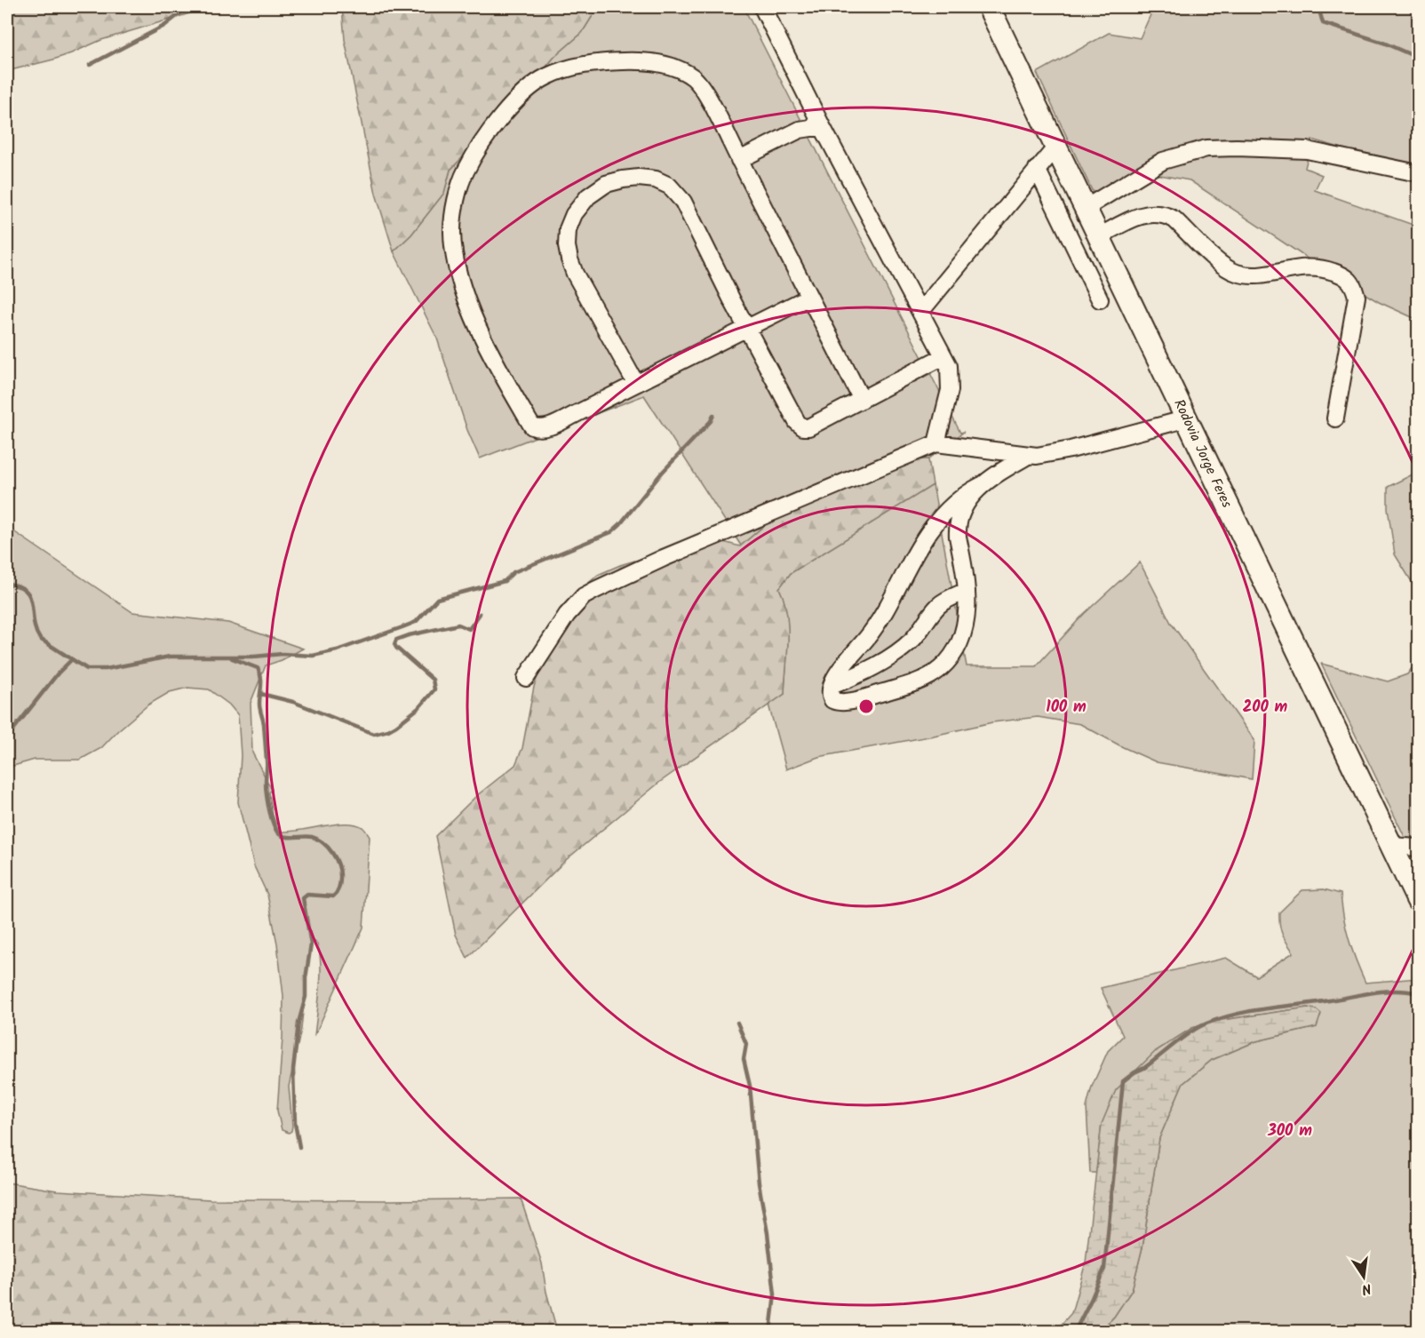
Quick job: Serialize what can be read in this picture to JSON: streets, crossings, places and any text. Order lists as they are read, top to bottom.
{
  "streets": {
    "main road": ["Rodovia Jorge Feres"]
  },
  "north": "bottom",
  "rings": ["100 m", "200 m", "300 m"]
}
